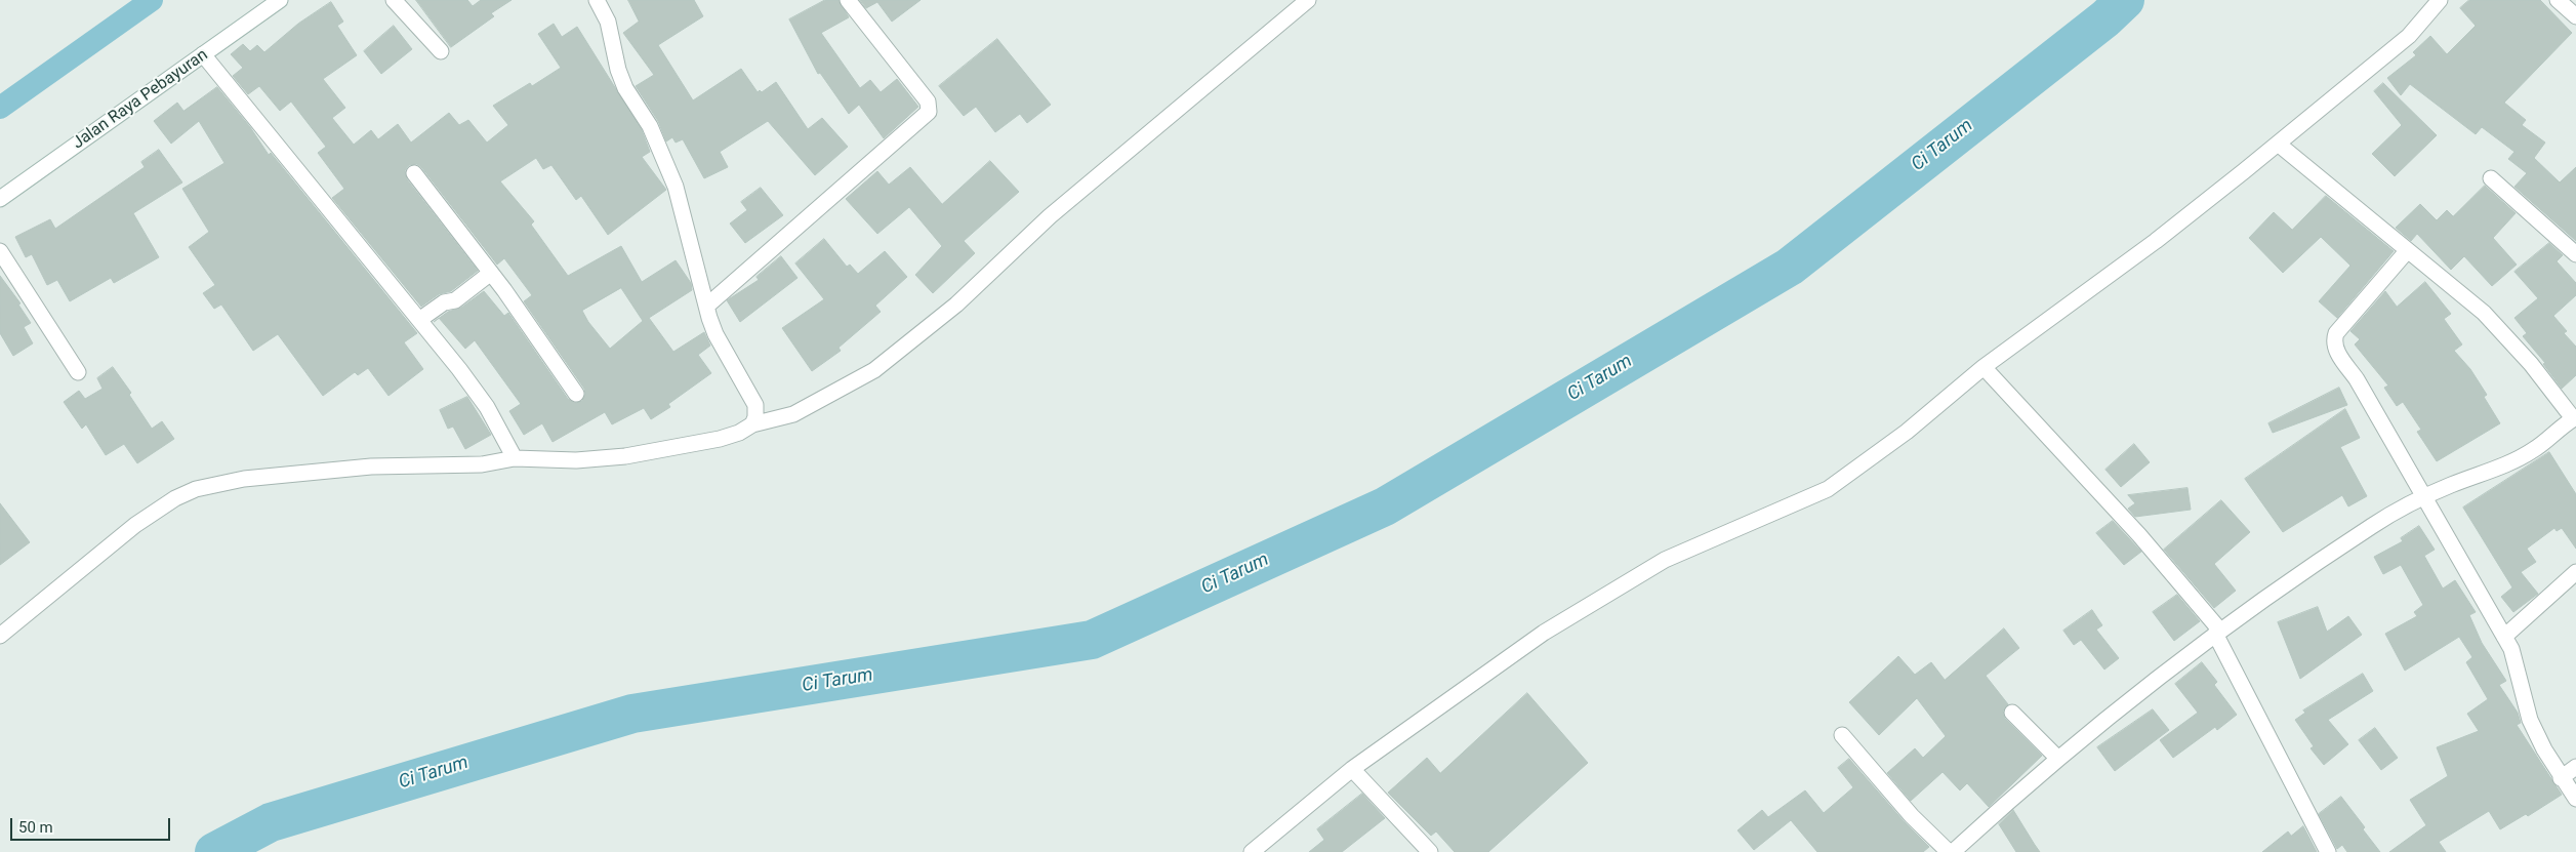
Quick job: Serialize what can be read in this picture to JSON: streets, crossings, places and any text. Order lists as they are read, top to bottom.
{
  "streets": {
    "street": ["Jalan Raya Pebayuran"]
  },
  "water": ["Ci Tarum"],
  "scale_bar": "50 m"
}
